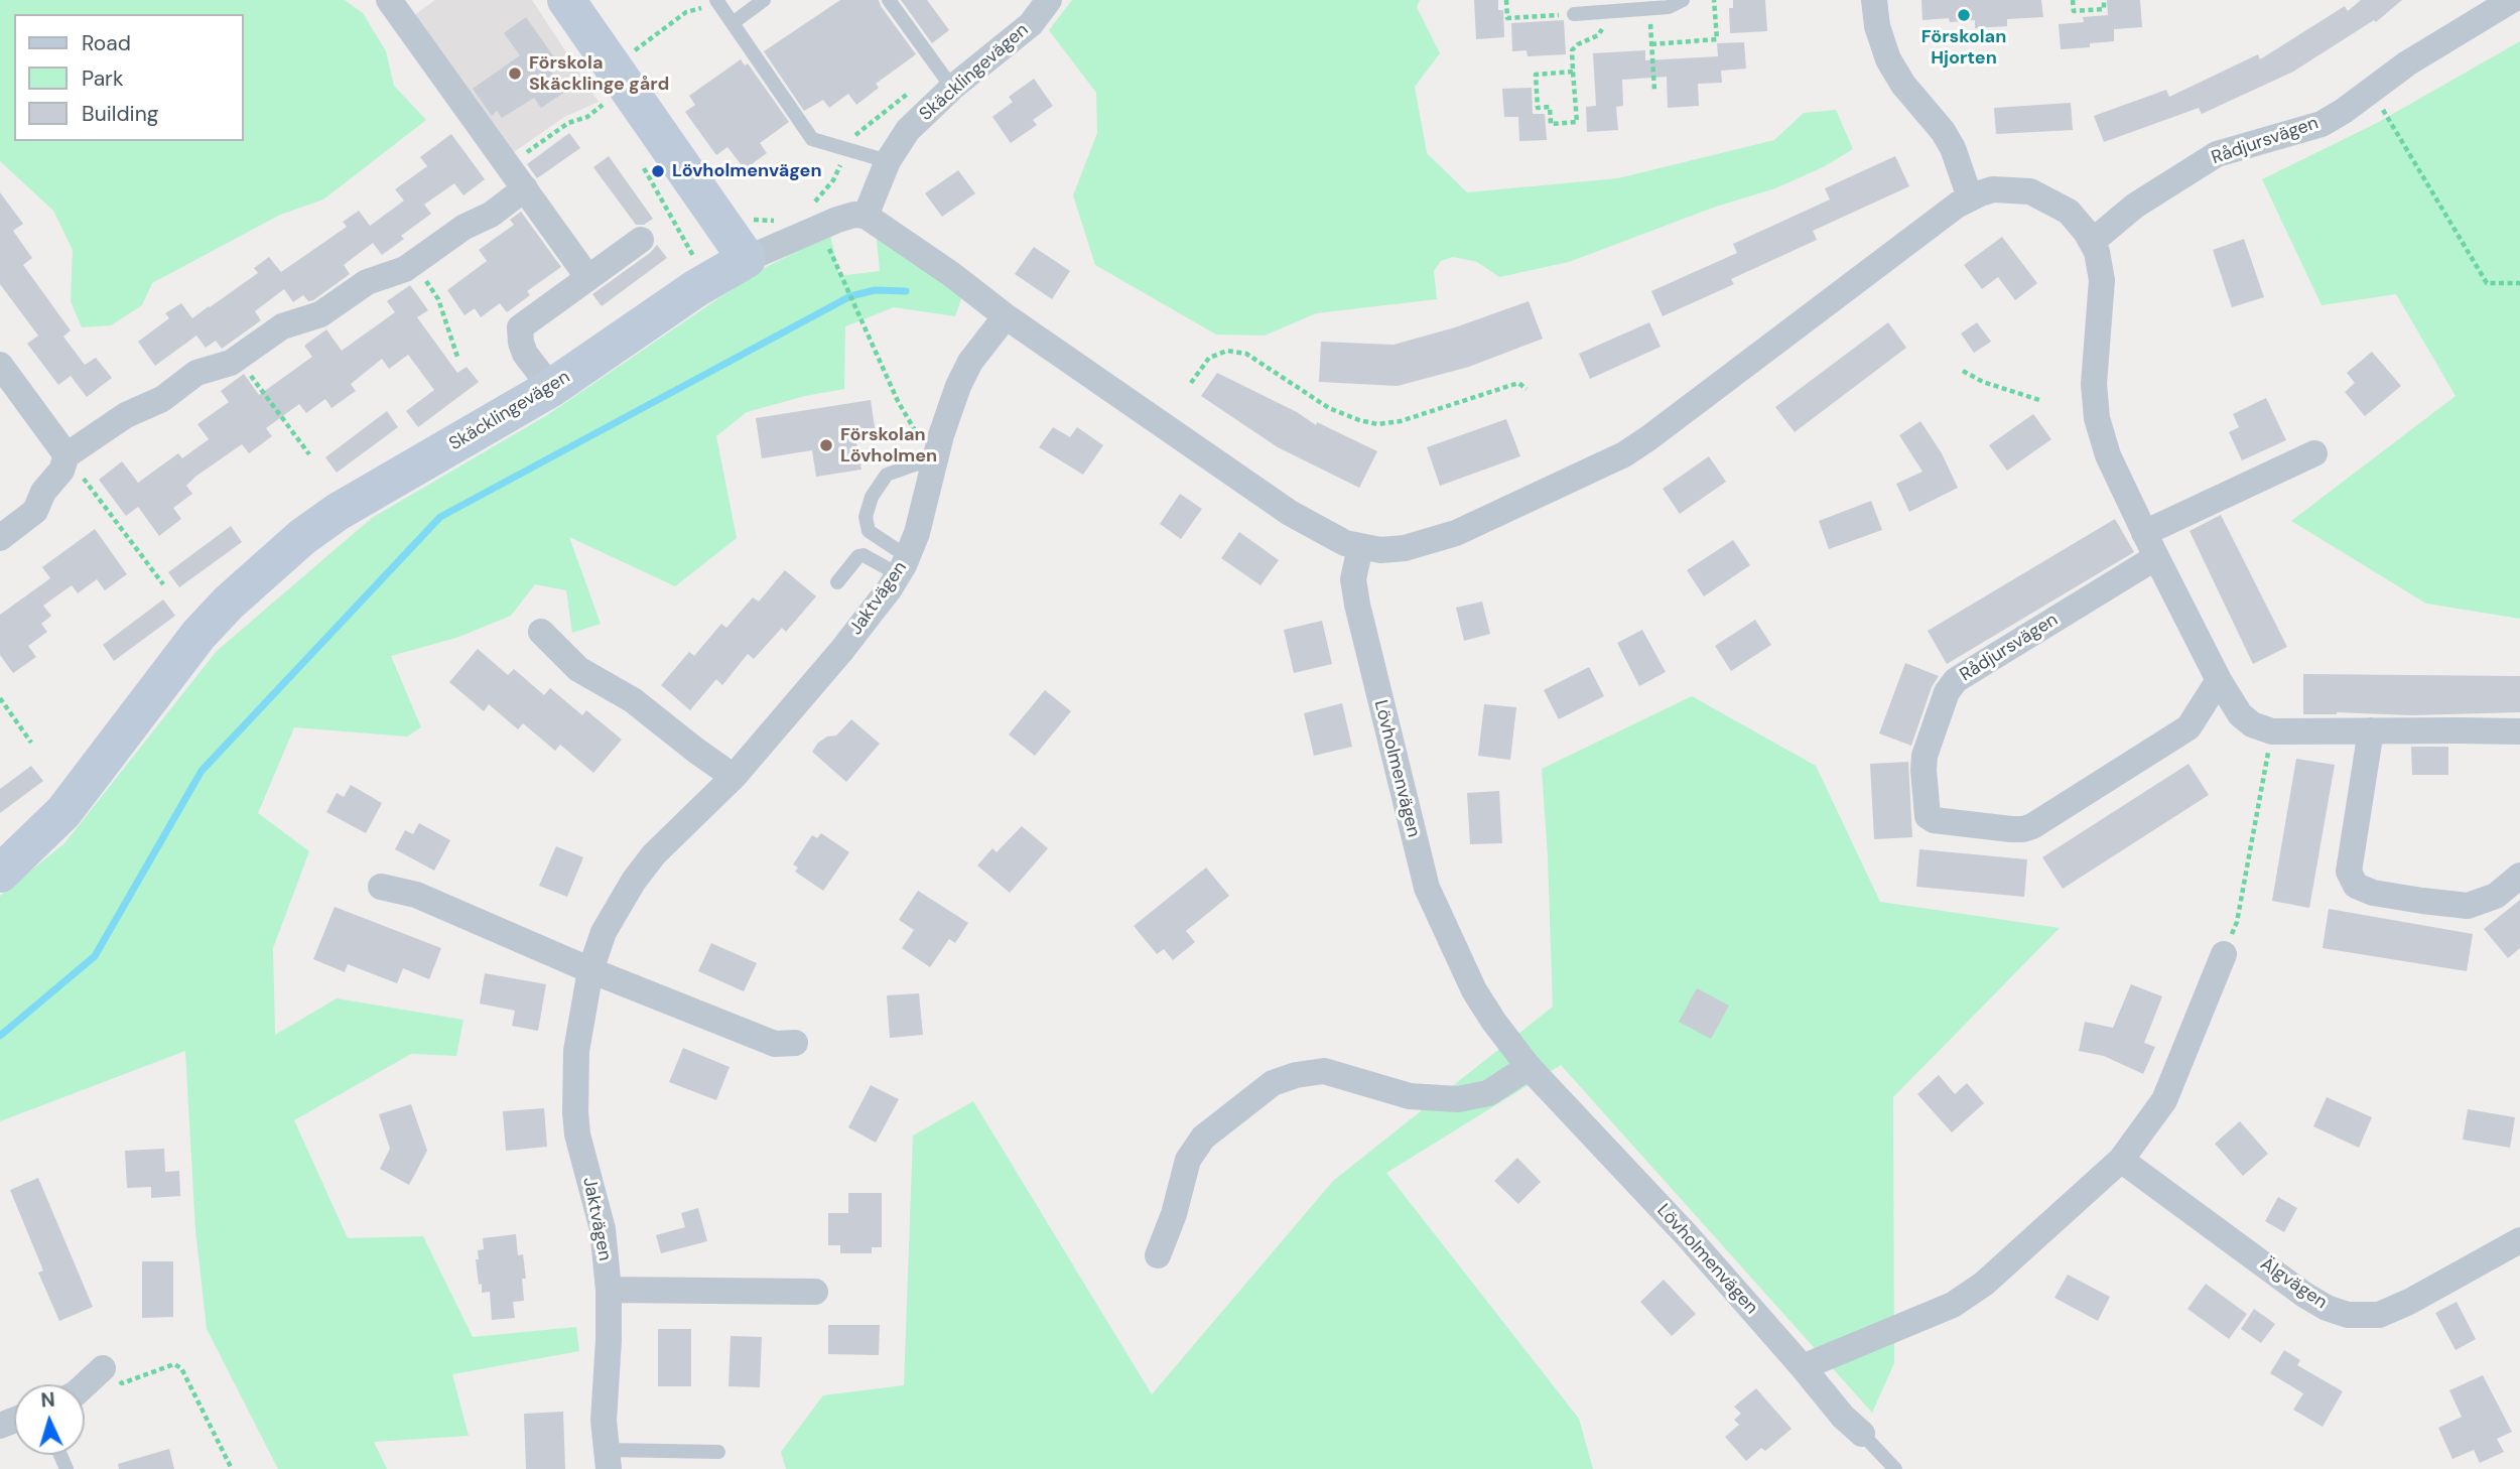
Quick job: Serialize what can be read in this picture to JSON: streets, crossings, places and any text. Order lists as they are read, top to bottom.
{
  "streets": {
    "street": [
      "Skäcklingevägen",
      "Rådjursvägen",
      "Jaktvägen",
      "Lövholmenvägen",
      "Älgvägen"
    ]
  },
  "places": [
    "Förskolan Hjorten",
    "Förskola Skäcklinge gård",
    "Lövholmenvägen",
    "Förskolan Lövholmen"
  ],
  "legend": ["Road", "Park", "Building"],
  "north": "top"
}
